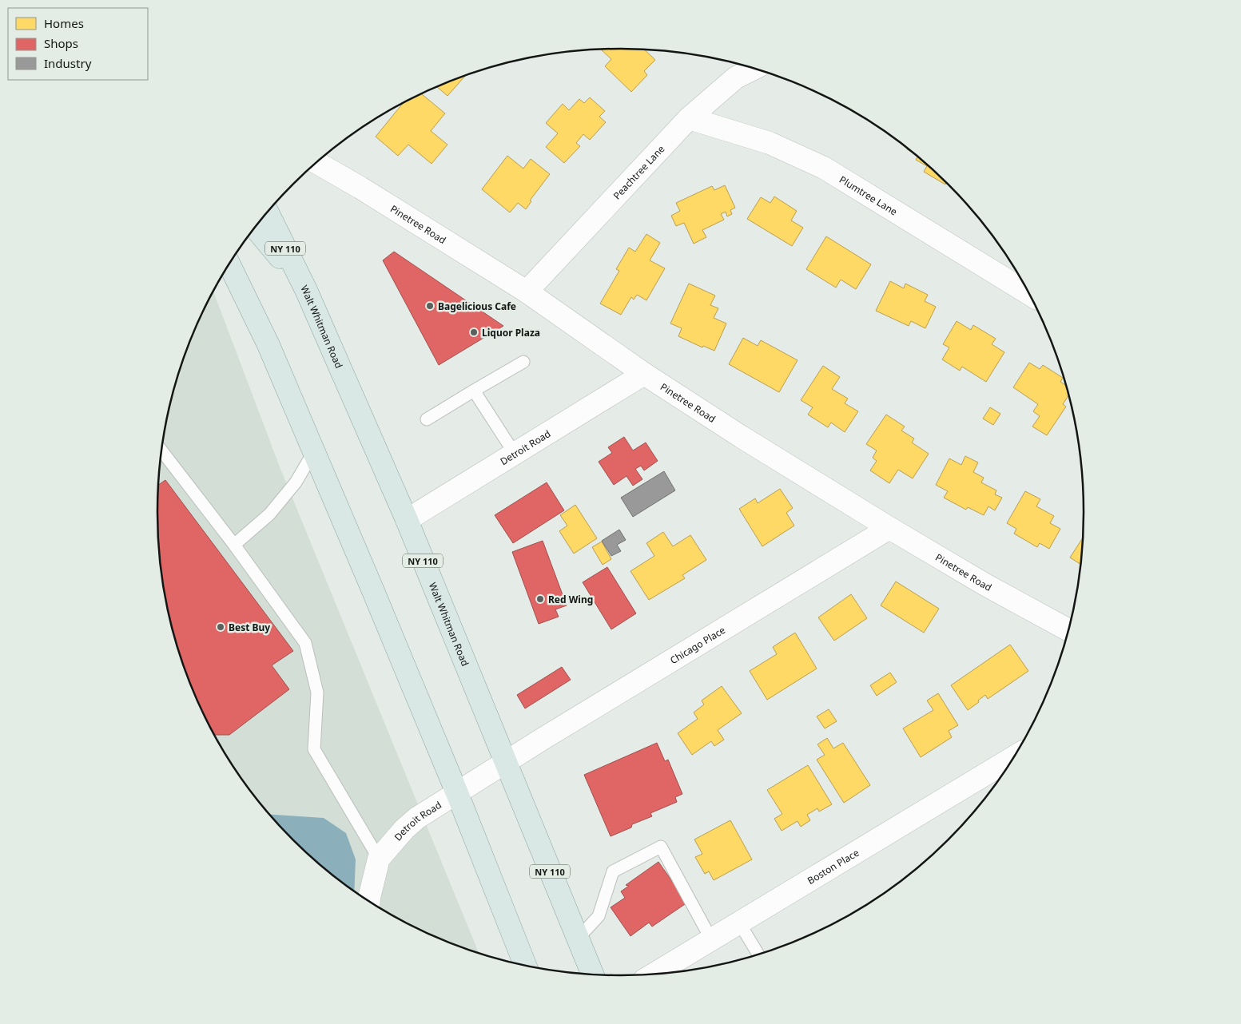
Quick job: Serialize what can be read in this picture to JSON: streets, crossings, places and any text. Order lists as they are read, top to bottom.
{
  "streets": {
    "main road": ["NY 110", "Walt Whitman Road"],
    "street": [
      "Peachtree Lane",
      "Plumtree Lane",
      "Pinetree Road",
      "Detroit Road",
      "Chicago Place",
      "Boston Place"
    ]
  },
  "crossings": [
    ["Peachtree Lane", "Plumtree Lane"],
    ["Peachtree Lane", "Pinetree Road"],
    ["Pinetree Road", "Detroit Road"],
    ["Pinetree Road", "Chicago Place"],
    ["Walt Whitman Road", "Detroit Road"],
    ["Walt Whitman Road", "Chicago Place"],
    ["Detroit Road", "Chicago Place"]
  ],
  "places": [
    "Bagelicious Cafe",
    "Liquor Plaza",
    "Red Wing",
    "Best Buy"
  ],
  "legend": ["Homes", "Shops", "Industry"]
}
